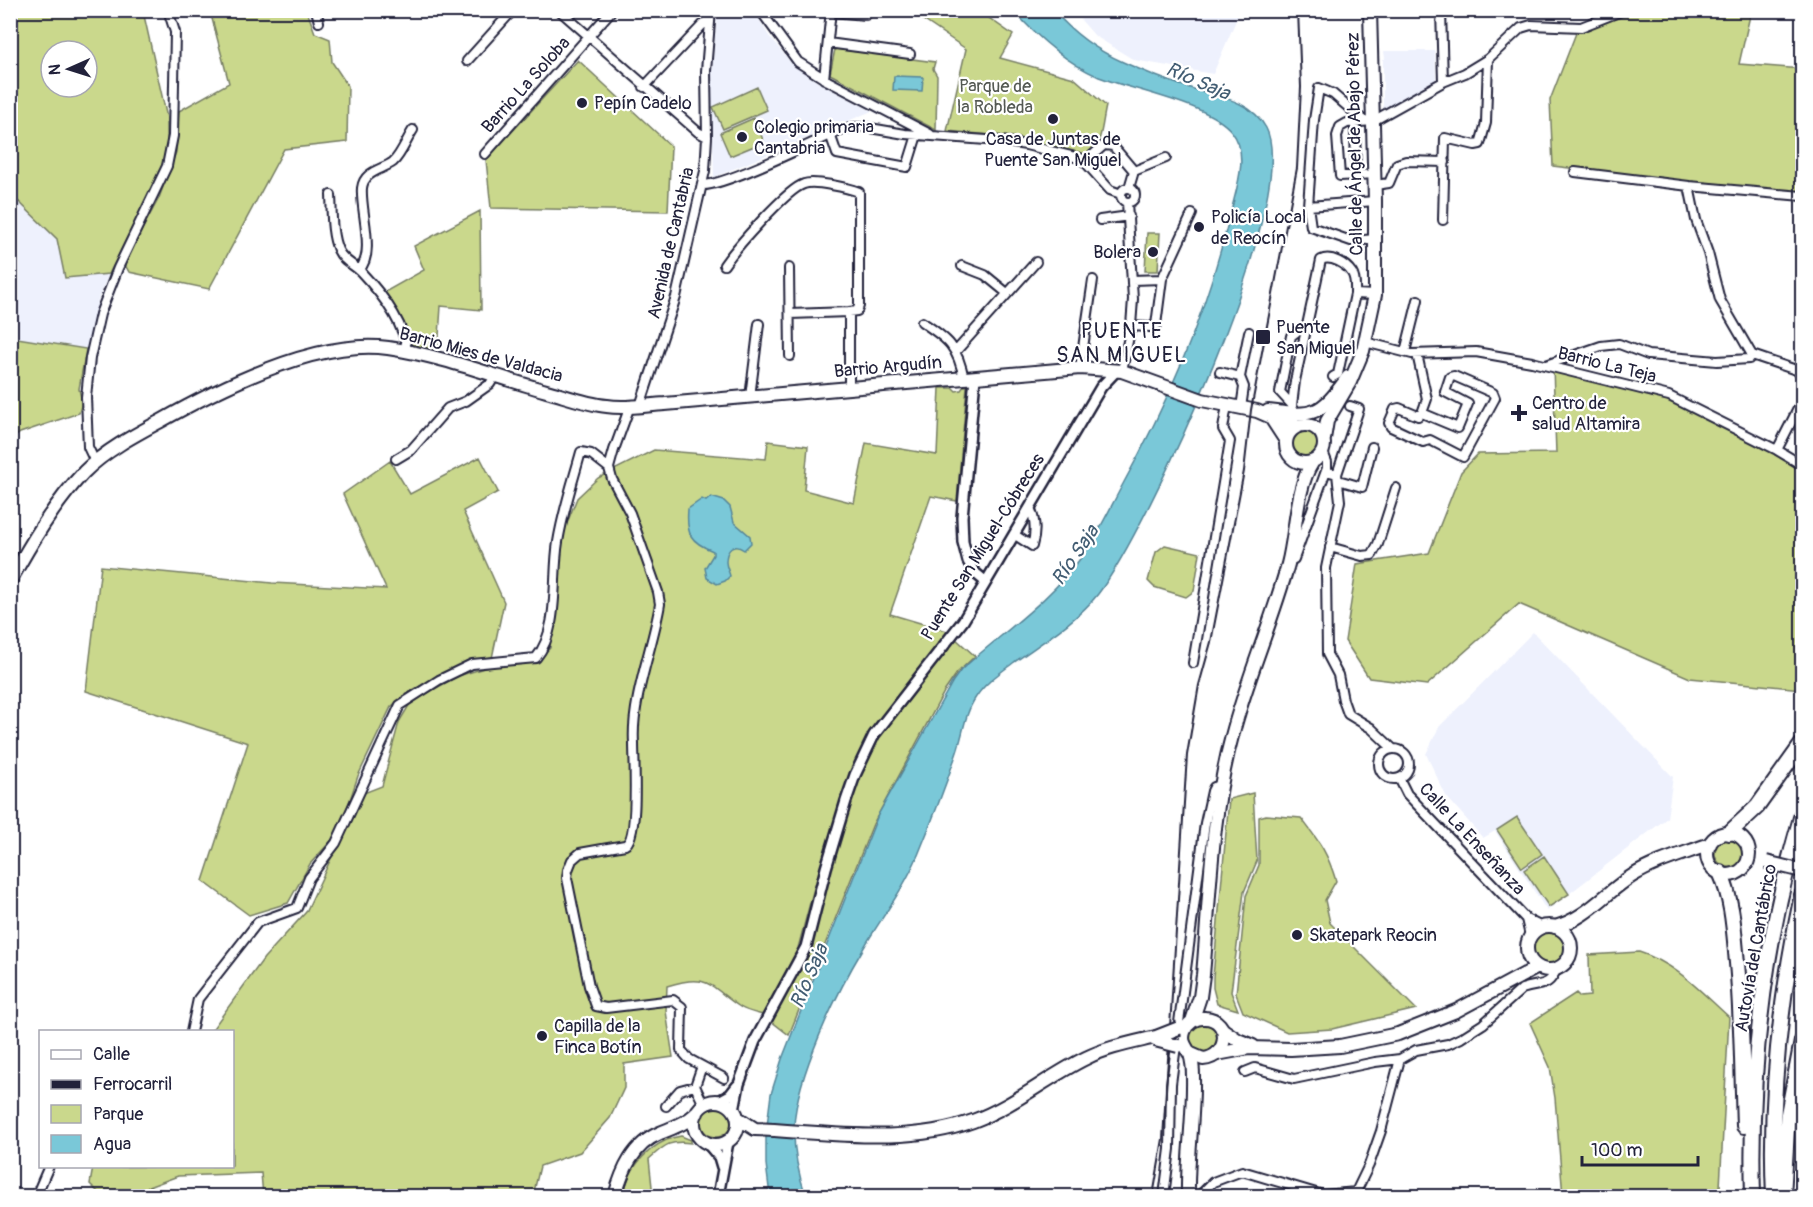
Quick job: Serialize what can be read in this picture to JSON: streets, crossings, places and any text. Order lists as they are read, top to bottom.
{
  "streets": {
    "highway": ["Autovía del Cantábrico"],
    "main road": [
      "Calle de Ángel de Abajo Pérez",
      "Barrio Mies de Valdacia",
      "Barrio Argudín",
      "Puente San Miguel-Cóbreces"
    ],
    "street": [
      "Barrio La Soloba",
      "Avenida de Cantabria",
      "Barrio La Teja",
      "Calle La Enseñanza"
    ]
  },
  "crossings": [
    ["Barrio La Soloba", "Avenida de Cantabria"],
    ["Calle de Ángel de Abajo Pérez", "Barrio La Teja"],
    ["Avenida de Cantabria", "Barrio Mies de Valdacia"],
    ["Avenida de Cantabria", "Barrio Argudín"],
    ["Barrio Mies de Valdacia", "Barrio Argudín"],
    ["Barrio Argudín", "Puente San Miguel-Cóbreces"]
  ],
  "districts": ["PUENTE SAN MIGUEL"],
  "water": ["Río Saja"],
  "parks": ["Parque de la Robleda"],
  "places": {
    "other": [
      "Pepín Cadelo",
      "Casa de Juntas de Puente San Miguel",
      "Colegio primaria Cantabria",
      "Policía Local de Reocín",
      "Bolera",
      "Skatepark Reocin",
      "Capilla de la Finca Botín"
    ],
    "transit": ["Puente San Miguel"],
    "health": ["Centro de salud Altamira"]
  },
  "legend": [
    "Calle",
    "Ferrocarril",
    "Parque",
    "Agua"
  ],
  "scale_bar": "100 m",
  "north": "left"
}
